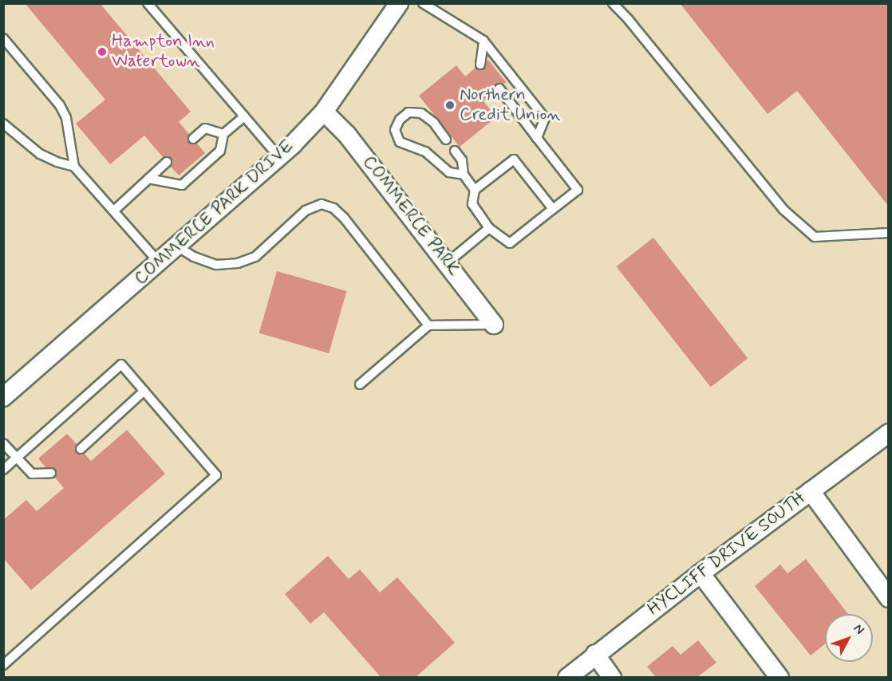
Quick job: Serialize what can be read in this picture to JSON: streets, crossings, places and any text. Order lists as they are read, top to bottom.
{
  "streets": {
    "street": ["COMMERCE PARK DRIVE", "COMMERCE PARK", "HYCLIFF DRIVE SOUTH"]
  },
  "crossings": [
    ["COMMERCE PARK DRIVE", "COMMERCE PARK"]
  ],
  "places": ["Hampton Inn Watertown", "Northern Credit Union"],
  "north": "top right"
}
